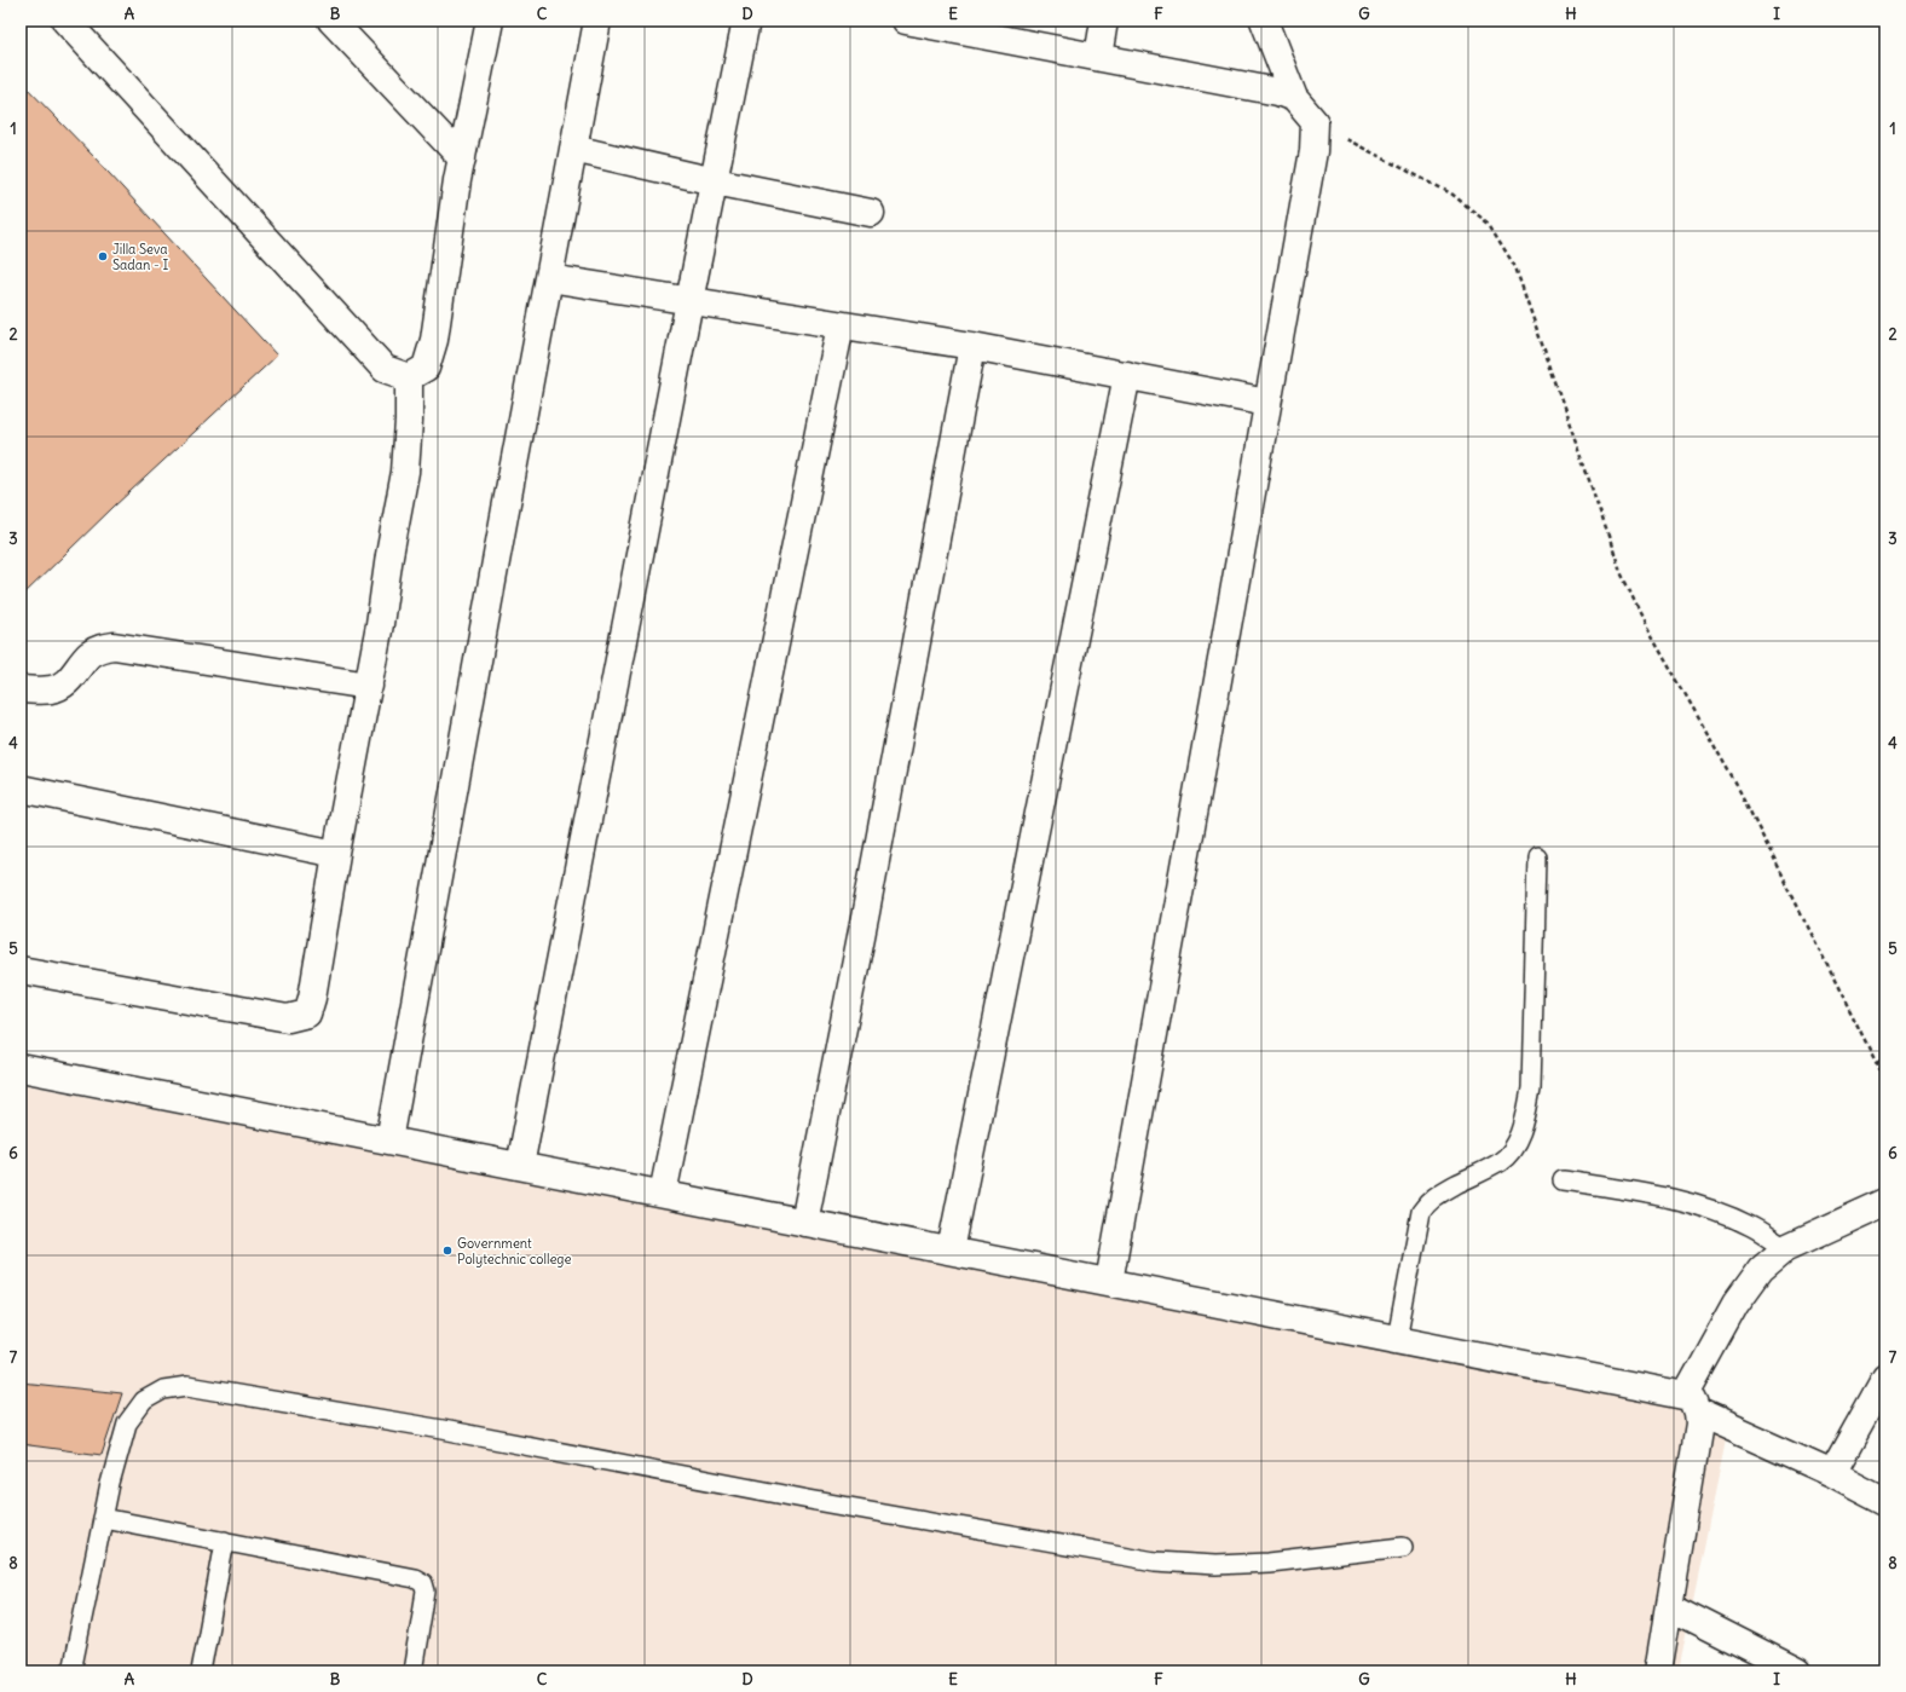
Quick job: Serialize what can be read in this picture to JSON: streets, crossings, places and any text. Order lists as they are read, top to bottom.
{
  "places": ["Jilla Seva Sadan - I", "Government Polytechnic college"],
  "grid": {
    "columns": [
      "A",
      "B",
      "C",
      "D",
      "E",
      "F",
      "G",
      "H",
      "I"
    ],
    "rows": [
      "1",
      "2",
      "3",
      "4",
      "5",
      "6",
      "7",
      "8"
    ]
  }
}
